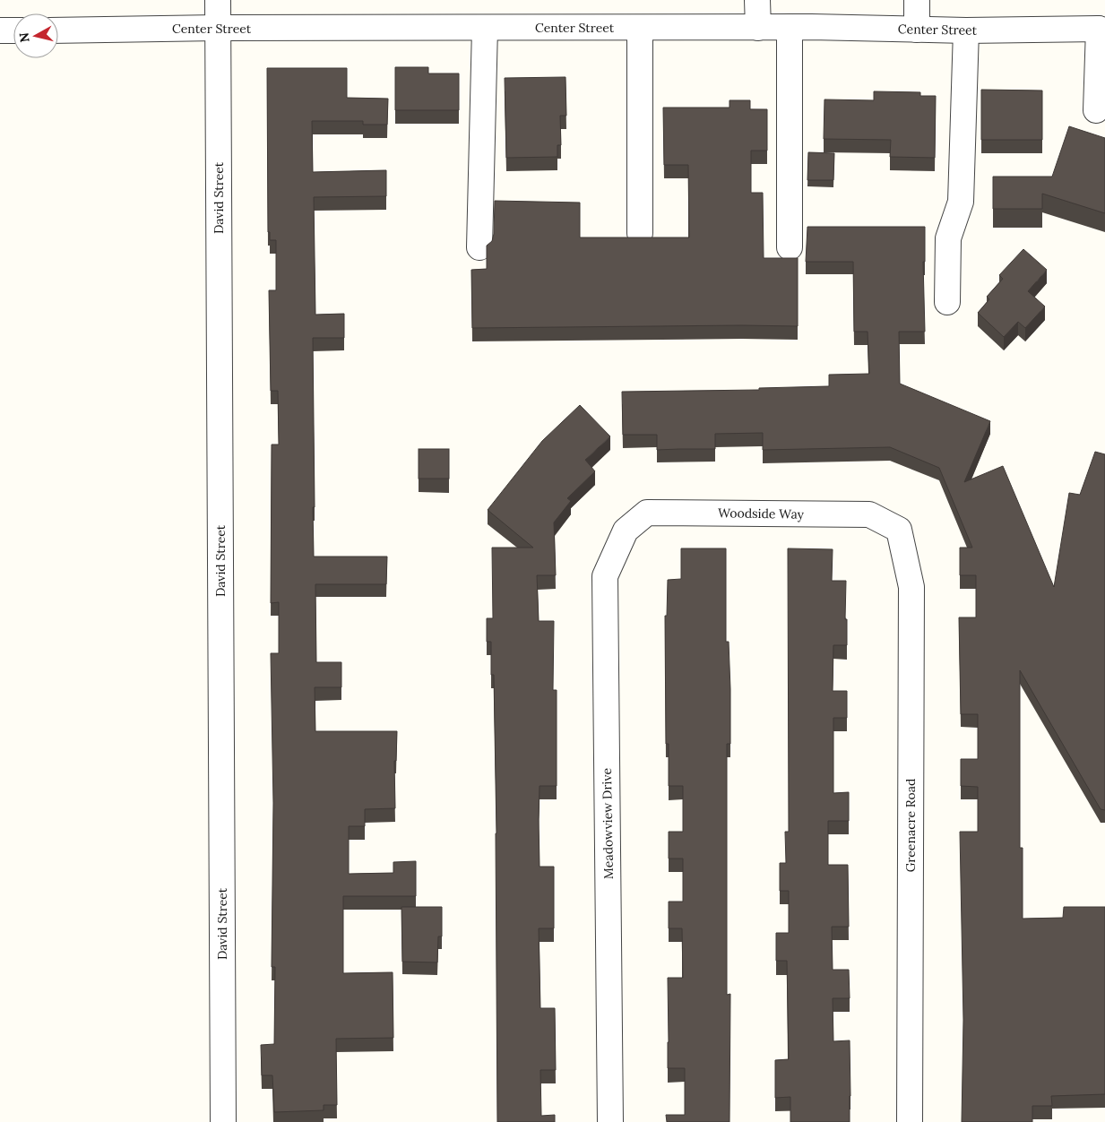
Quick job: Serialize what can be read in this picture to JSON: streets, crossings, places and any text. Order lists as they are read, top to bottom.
{
  "streets": {
    "street": [
      "Center Street",
      "David Street",
      "Woodside Way",
      "Meadowview Drive",
      "Greenacre Road"
    ]
  },
  "crossings": [
    ["Center Street", "David Street"],
    ["Woodside Way", "Meadowview Drive"],
    ["Woodside Way", "Greenacre Road"]
  ],
  "north": "left"
}
